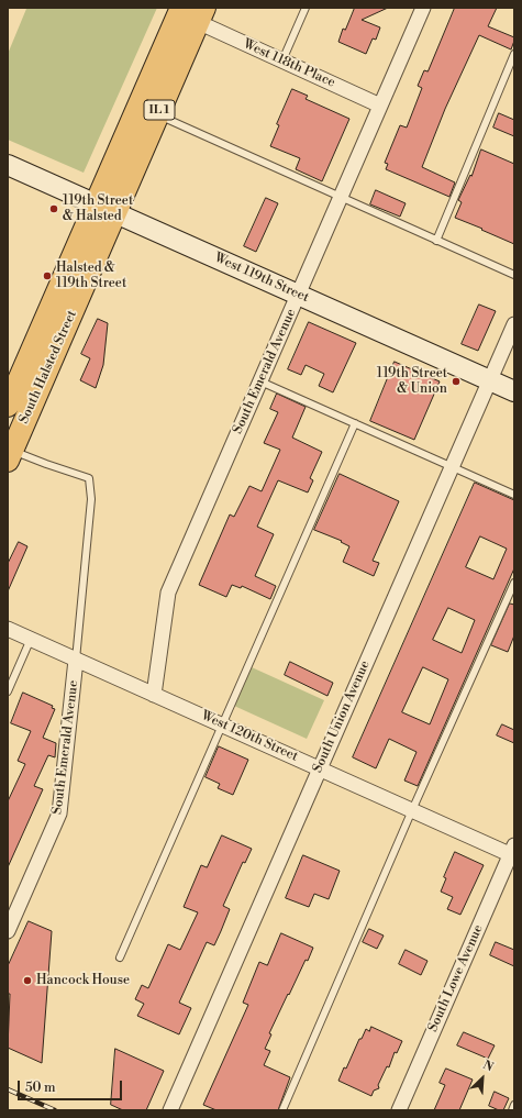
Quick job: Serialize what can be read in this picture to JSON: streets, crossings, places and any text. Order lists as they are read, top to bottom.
{
  "streets": {
    "main road": ["IL 1", "South Halsted Street"],
    "street": [
      "West 118th Place",
      "West 119th Street",
      "South Emerald Avenue",
      "South Union Avenue",
      "West 120th Street",
      "South Lowe Avenue"
    ]
  },
  "crossings": [
    ["West 118th Place", "South Halsted Street"],
    ["West 118th Place", "South Emerald Avenue"],
    ["West 119th Street", "South Halsted Street"],
    ["West 119th Street", "South Emerald Avenue"],
    ["West 119th Street", "South Union Avenue"],
    ["South Emerald Avenue", "West 120th Street"],
    ["South Union Avenue", "West 120th Street"],
    ["West 120th Street", "South Lowe Avenue"]
  ],
  "places": [
    "119th Street & Halsted",
    "Halsted & 119th Street",
    "119th Street & Union",
    "Hancock House"
  ],
  "scale_bar": "50 m",
  "north": "top right"
}
